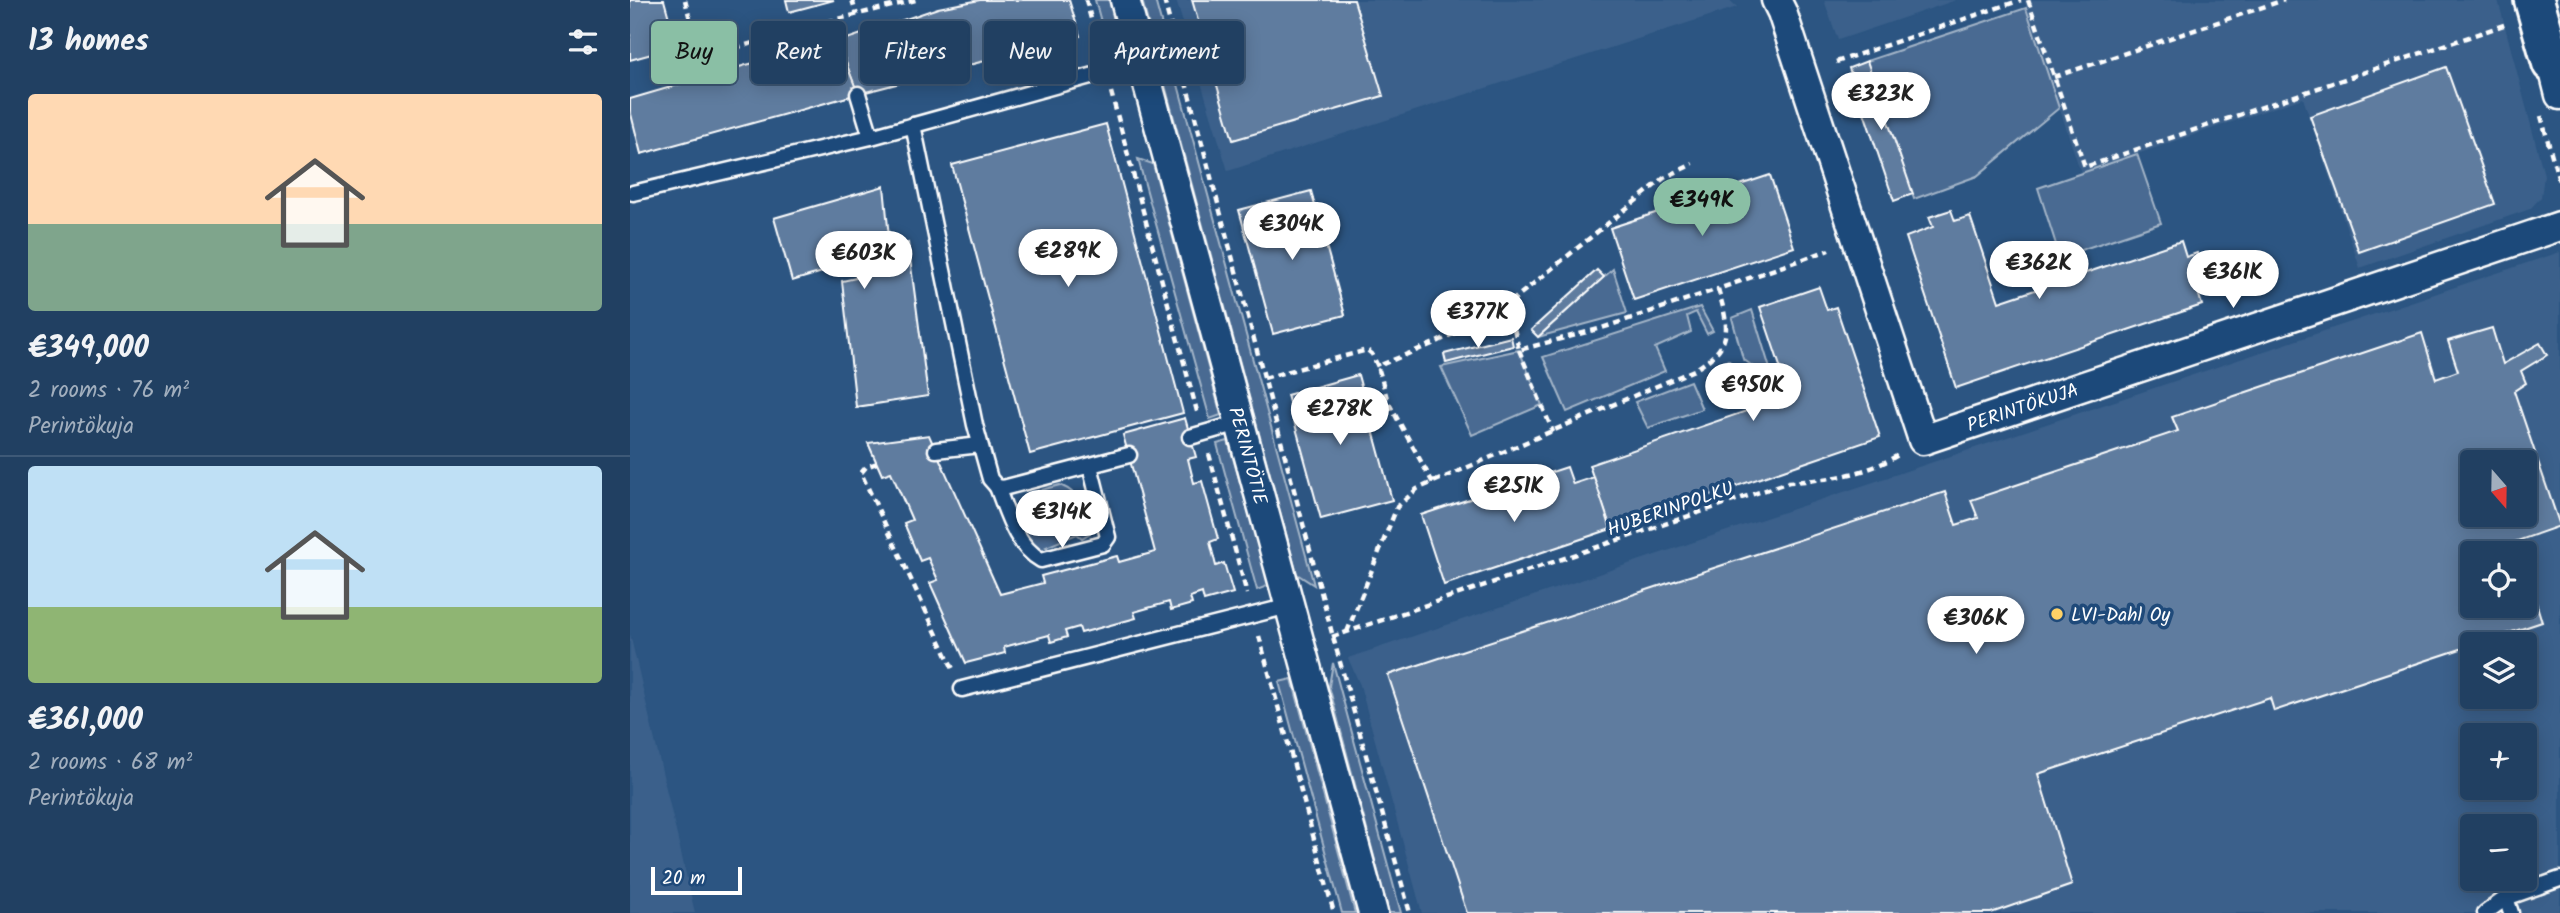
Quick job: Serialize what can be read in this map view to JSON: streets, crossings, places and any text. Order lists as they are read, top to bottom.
{
  "streets": {
    "street": ["PERINTÖKUJA", "PERINTÖTIE"],
    "path": ["HUBERINPOLKU"]
  },
  "crossings": [
    ["PERINTÖKUJA", "HUBERINPOLKU"],
    ["PERINTÖTIE", "HUBERINPOLKU"]
  ],
  "places": ["LVI-Dahl Oy"],
  "scale_bar": "20 m",
  "north": "bottom",
  "page": {
    "heading": "13 homes",
    "chip": [
      "Buy",
      "Rent",
      "Filters",
      "New",
      "Apartment"
    ],
    "price": [
      "€323K",
      "€349K",
      "€304K",
      "€289K",
      "€603K",
      "€362K",
      "€361K",
      "€377K",
      "€950K",
      "€278K",
      "€251K",
      "€314K",
      "€306K"
    ],
    "list": [
      {
        "name": "€349,000",
        "note": "2 rooms · 76 m² · Perintökuja"
      },
      {
        "name": "€361,000",
        "note": "2 rooms · 68 m² · Perintökuja"
      }
    ],
    "map_buttons": ["+", "−"],
    "scale": "20 m"
  }
}
